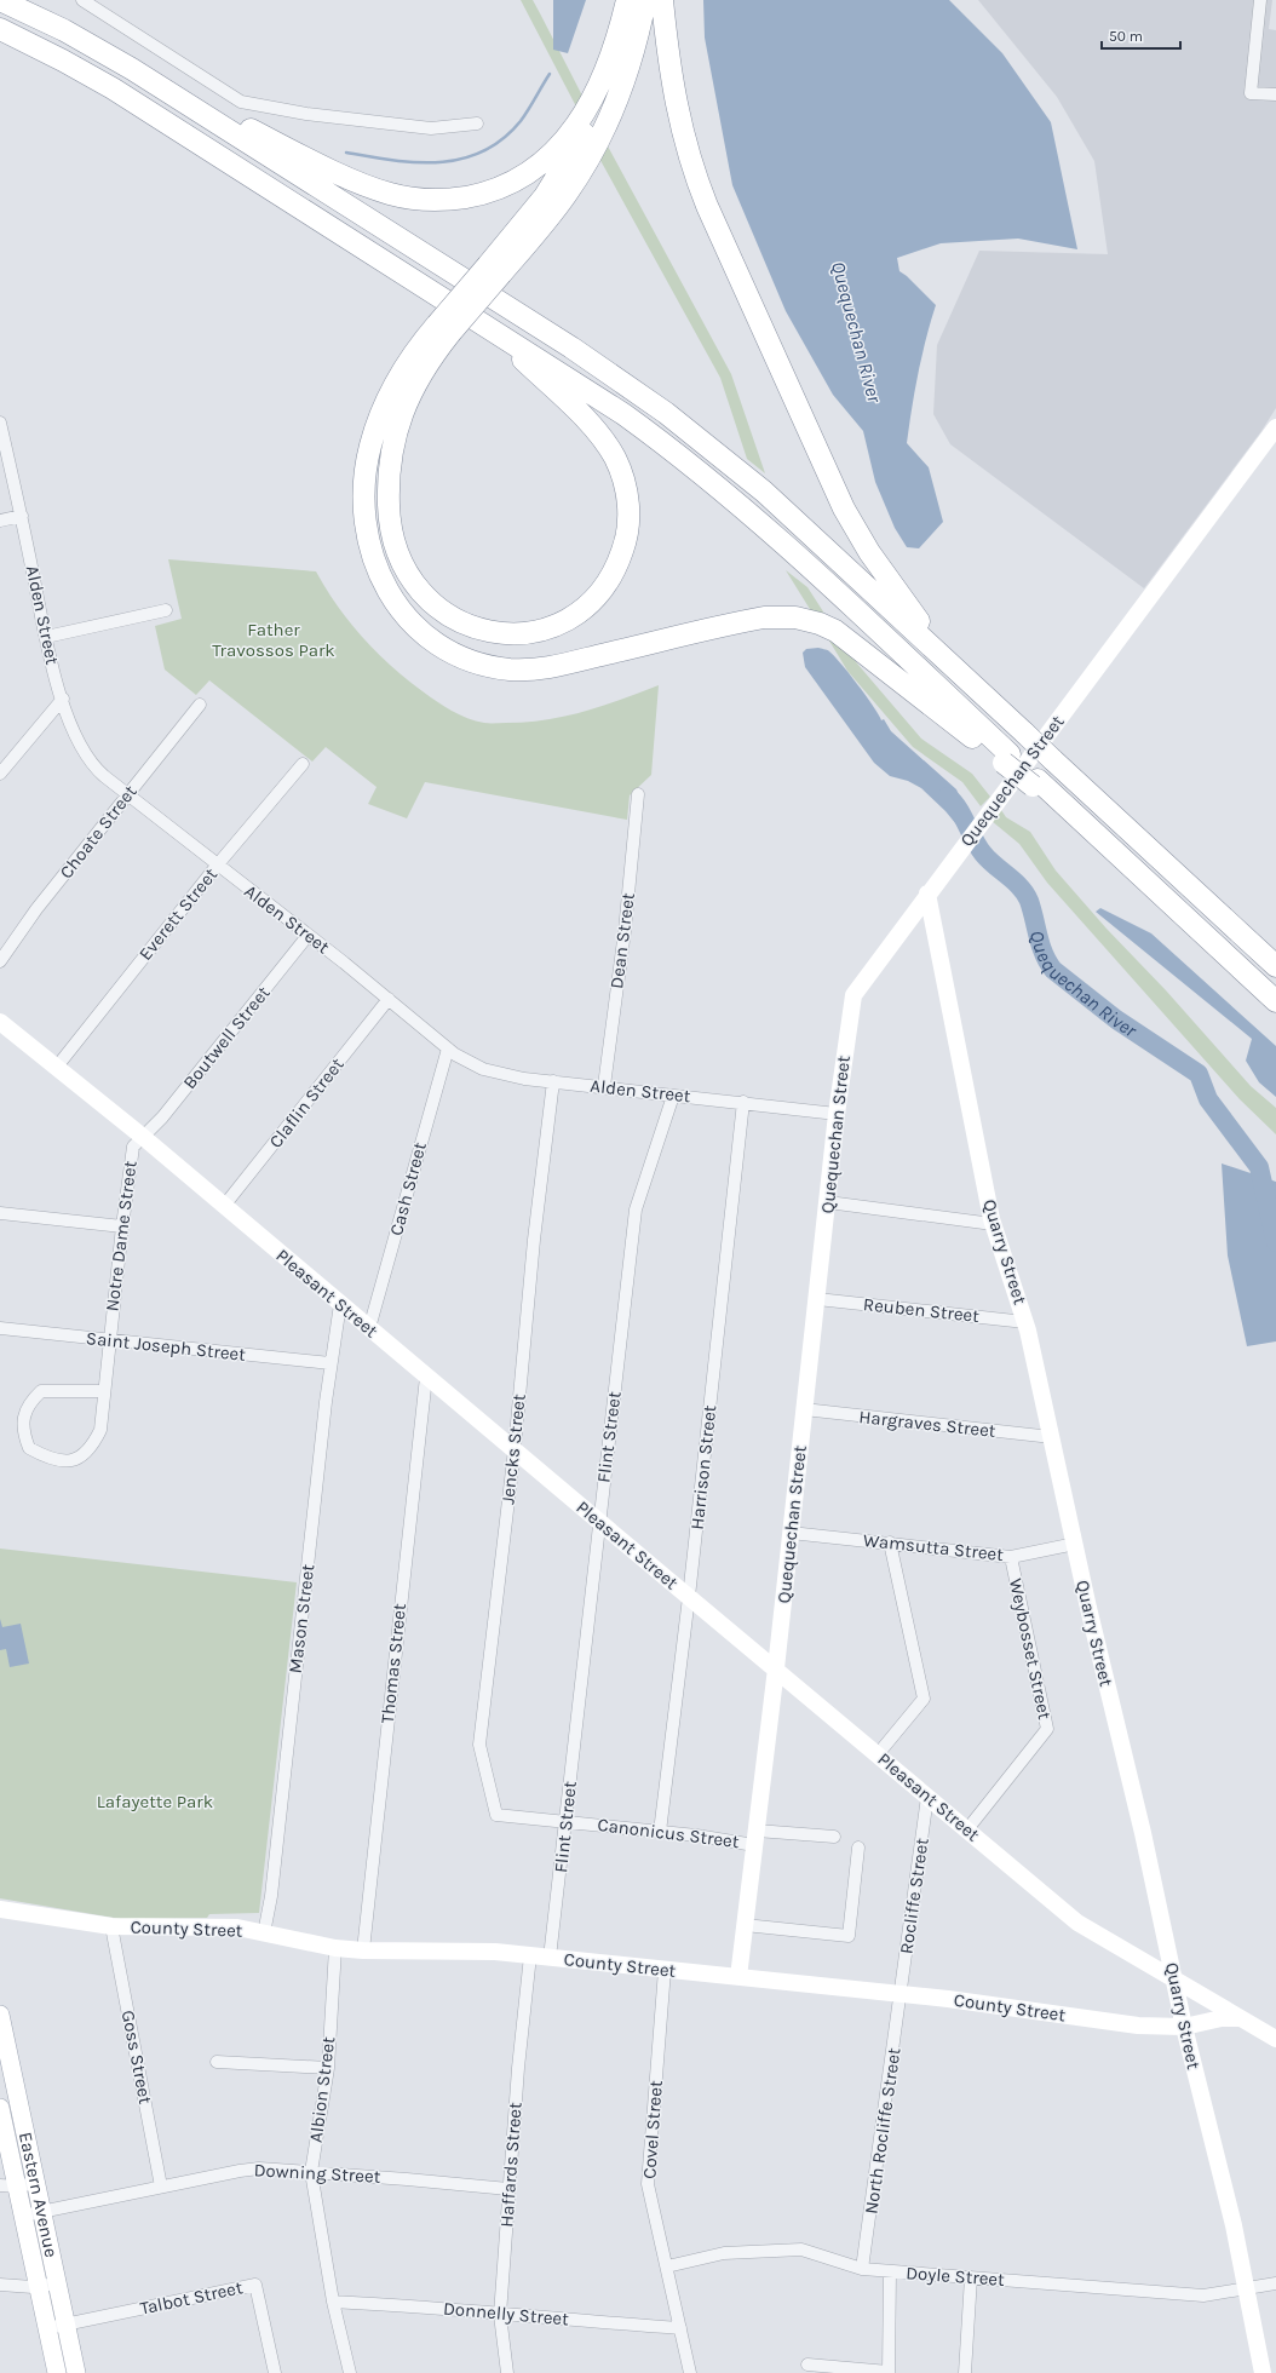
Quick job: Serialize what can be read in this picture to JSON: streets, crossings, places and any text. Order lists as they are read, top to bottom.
{
  "streets": {
    "main road": [
      "Quequechan Street",
      "Quarry Street",
      "Pleasant Street",
      "County Street",
      "Eastern Avenue"
    ],
    "street": [
      "Alden Street",
      "Choate Street",
      "Everett Street",
      "Dean Street",
      "Boutwell Street",
      "Claflin Street",
      "Cash Street",
      "Notre Dame Street",
      "Reuben Street",
      "Saint Joseph Street",
      "Hargraves Street",
      "Flint Street",
      "Jencks Street",
      "Harrison Street",
      "Wamsutta Street",
      "Mason Street",
      "Weybosset Street",
      "Thomas Street",
      "Canonicus Street",
      "Rocliffe Street",
      "Goss Street",
      "Albion Street",
      "Covel Street",
      "North Rocliffe Street",
      "Haffards Street",
      "Downing Street",
      "Doyle Street",
      "Talbot Street",
      "Donnelly Street"
    ]
  },
  "crossings": [
    ["Alden Street", "Quequechan Street"],
    ["Alden Street", "Choate Street"],
    ["Alden Street", "Everett Street"],
    ["Alden Street", "Dean Street"],
    ["Alden Street", "Boutwell Street"],
    ["Alden Street", "Claflin Street"],
    ["Alden Street", "Cash Street"],
    ["Alden Street", "Flint Street"],
    ["Alden Street", "Jencks Street"],
    ["Alden Street", "Harrison Street"],
    ["Quequechan Street", "Quarry Street"],
    ["Quequechan Street", "Pleasant Street"],
    ["Quequechan Street", "Reuben Street"],
    ["Quequechan Street", "Hargraves Street"],
    ["Quequechan Street", "Wamsutta Street"],
    ["Quequechan Street", "Canonicus Street"],
    ["Quequechan Street", "County Street"],
    ["Everett Street", "Pleasant Street"],
    ["Boutwell Street", "Notre Dame Street"],
    ["Boutwell Street", "Pleasant Street"],
    ["Claflin Street", "Pleasant Street"],
    ["Cash Street", "Pleasant Street"],
    ["Notre Dame Street", "Pleasant Street"],
    ["Notre Dame Street", "Saint Joseph Street"],
    ["Quarry Street", "Pleasant Street"],
    ["Quarry Street", "Reuben Street"],
    ["Quarry Street", "Hargraves Street"],
    ["Quarry Street", "Wamsutta Street"],
    ["Quarry Street", "County Street"],
    ["Quarry Street", "Doyle Street"],
    ["Pleasant Street", "Flint Street"],
    ["Pleasant Street", "Jencks Street"],
    ["Pleasant Street", "Harrison Street"],
    ["Pleasant Street", "Mason Street"],
    ["Pleasant Street", "Weybosset Street"],
    ["Pleasant Street", "Thomas Street"],
    ["Pleasant Street", "Rocliffe Street"],
    ["Pleasant Street", "County Street"],
    ["Saint Joseph Street", "Mason Street"],
    ["Flint Street", "Canonicus Street"],
    ["Flint Street", "County Street"],
    ["Jencks Street", "Canonicus Street"],
    ["Harrison Street", "Canonicus Street"],
    ["Wamsutta Street", "Weybosset Street"],
    ["Mason Street", "County Street"],
    ["Thomas Street", "County Street"],
    ["Rocliffe Street", "County Street"],
    ["Rocliffe Street", "North Rocliffe Street"],
    ["County Street", "Goss Street"],
    ["County Street", "Albion Street"],
    ["County Street", "Covel Street"],
    ["County Street", "North Rocliffe Street"],
    ["County Street", "Haffards Street"],
    ["Goss Street", "Downing Street"],
    ["Albion Street", "Downing Street"],
    ["Albion Street", "Donnelly Street"],
    ["Covel Street", "Doyle Street"],
    ["Covel Street", "Donnelly Street"],
    ["North Rocliffe Street", "Doyle Street"],
    ["Haffards Street", "Downing Street"],
    ["Haffards Street", "Donnelly Street"],
    ["Downing Street", "Eastern Avenue"],
    ["Eastern Avenue", "Talbot Street"]
  ],
  "water": ["Quequechan River"],
  "parks": ["Father Travossos Park", "Lafayette Park"],
  "scale_bar": "50 m"
}
